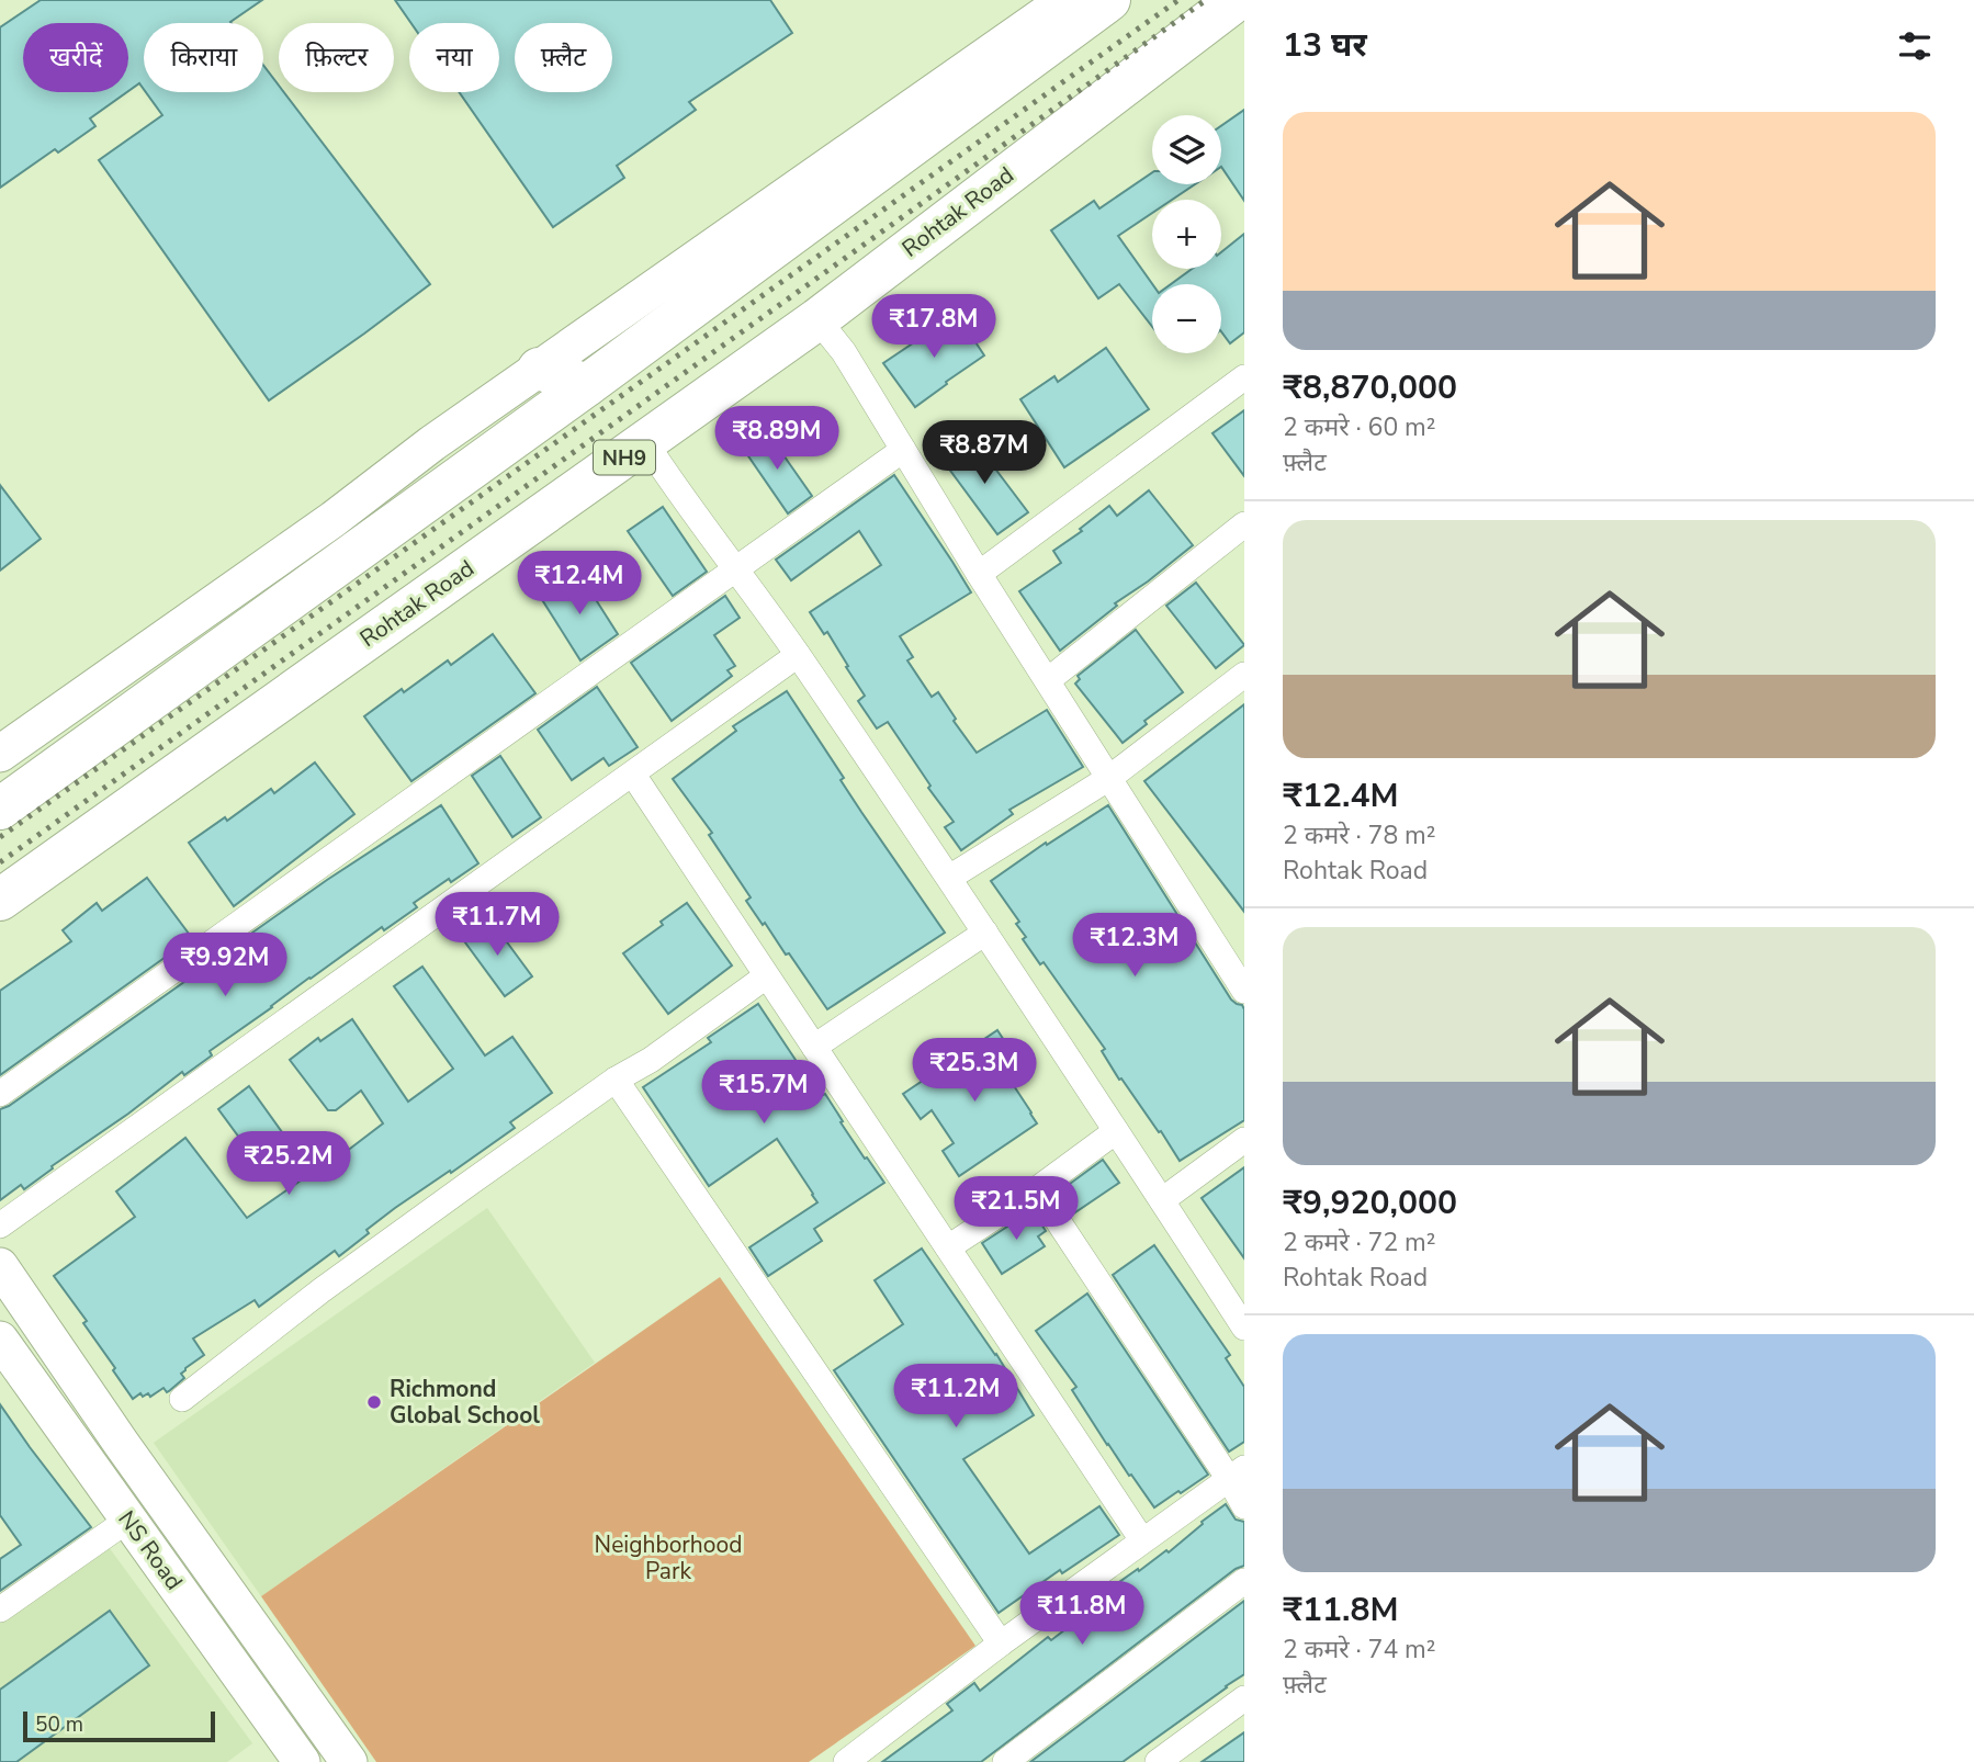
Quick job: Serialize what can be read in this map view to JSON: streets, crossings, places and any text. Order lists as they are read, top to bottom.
{
  "streets": {
    "highway": ["Rohtak Road", "NH9"],
    "street": ["NS Road"]
  },
  "parks": ["Neighborhood Park"],
  "places": ["Richmond Global School"],
  "scale_bar": "50 m",
  "page": {
    "heading": "13 घर",
    "chip": [
      "खरीदें",
      "किराया",
      "फ़िल्टर",
      "नया",
      "फ़्लैट"
    ],
    "list": [
      {
        "name": "₹8,870,000",
        "note": "2 कमरे · 60 m² · फ़्लैट"
      },
      {
        "name": "₹12.4M",
        "note": "2 कमरे · 78 m² · Rohtak Road"
      },
      {
        "name": "₹9,920,000",
        "note": "2 कमरे · 72 m² · Rohtak Road"
      },
      {
        "name": "₹11.8M",
        "note": "2 कमरे · 74 m² · फ़्लैट"
      }
    ],
    "map_buttons": ["+", "−"],
    "price": [
      "₹17.8M",
      "₹8.89M",
      "₹8.87M",
      "₹12.4M",
      "₹11.7M",
      "₹12.3M",
      "₹9.92M",
      "₹25.3M",
      "₹15.7M",
      "₹25.2M",
      "₹21.5M",
      "₹11.2M",
      "₹11.8M"
    ],
    "scale": "50 m"
  }
}
